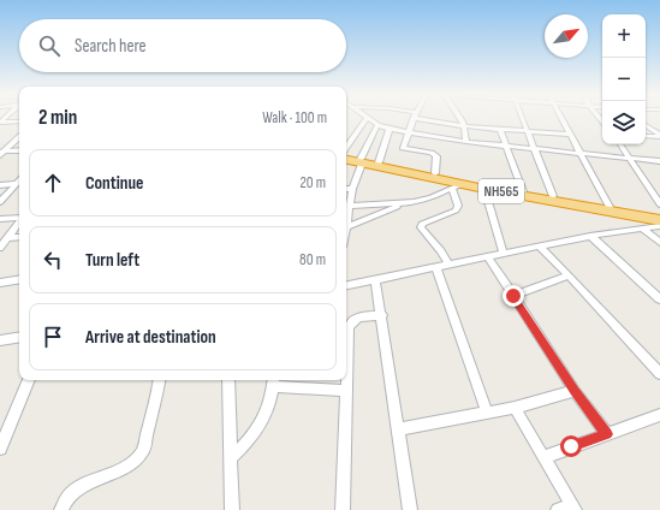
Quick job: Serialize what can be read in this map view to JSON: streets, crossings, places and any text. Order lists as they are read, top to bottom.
{
  "streets": {
    "highway": ["NH565"]
  },
  "north": "top right",
  "page": {
    "map_buttons": ["+", "−"],
    "search": "Search here",
    "heading": ["2 min", "Walk · 100 m"],
    "list": [
      ["Continue", "20 m"],
      ["Turn left", "80 m"],
      "Arrive at destination"
    ]
  }
}
